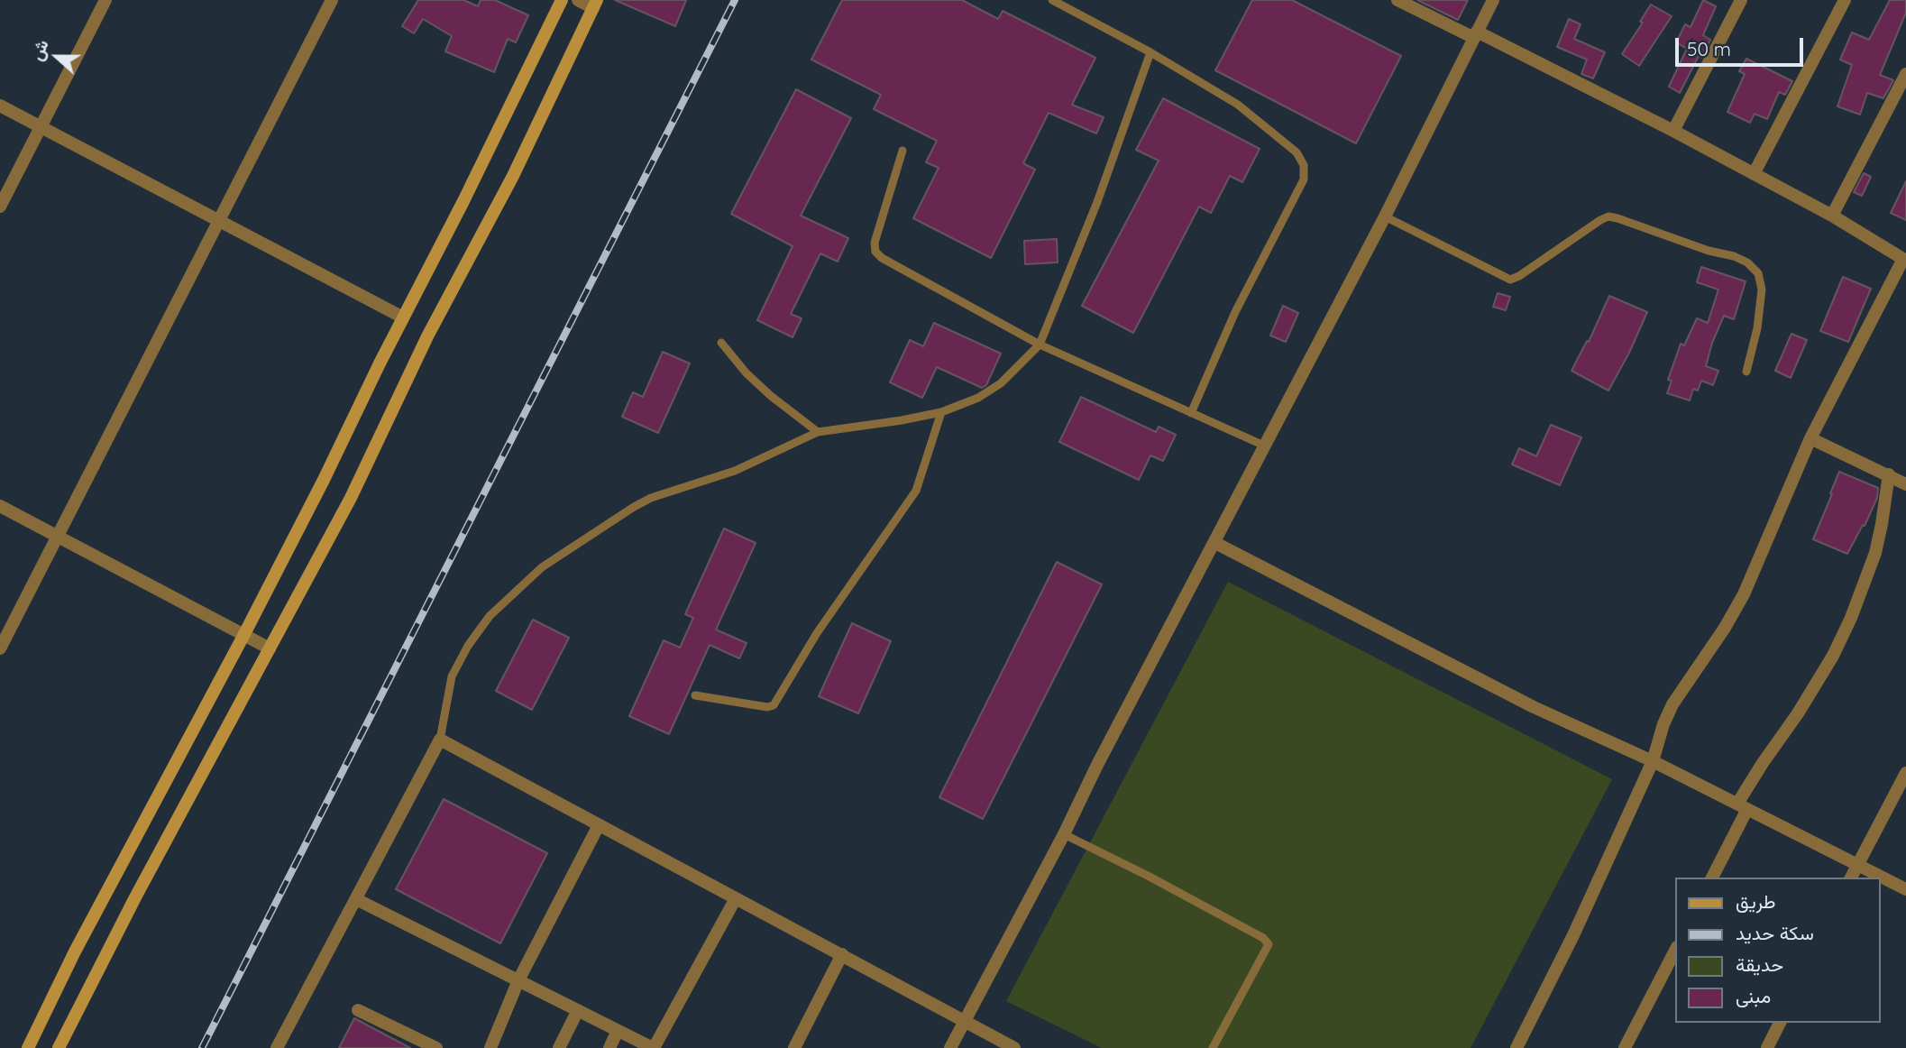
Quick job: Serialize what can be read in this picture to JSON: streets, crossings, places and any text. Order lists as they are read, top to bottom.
{
  "legend": [
    "طريق",
    "سكة حديد",
    "حديقة",
    "مبنى"
  ],
  "scale_bar": "50 m",
  "north": "left"
}
